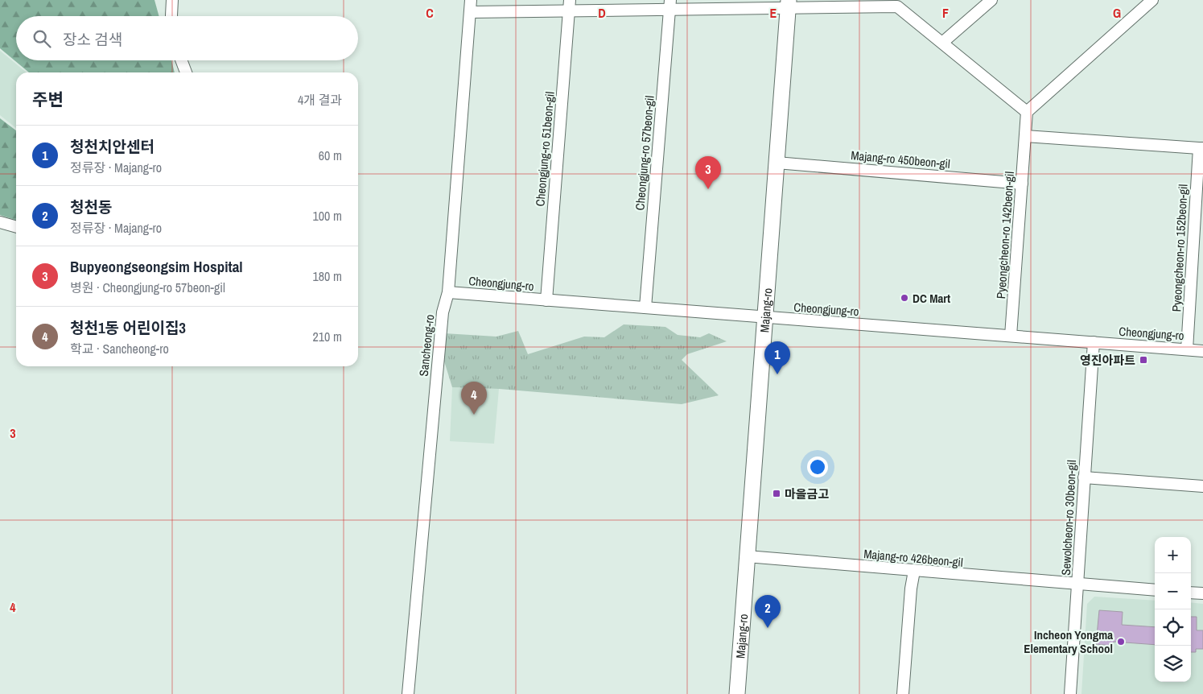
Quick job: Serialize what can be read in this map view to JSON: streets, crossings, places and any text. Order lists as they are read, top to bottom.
{
  "streets": {
    "main road": ["Majang-ro"],
    "street": [
      "Cheongjung-ro 51beon-gil",
      "Cheongjung-ro 57beon-gil",
      "Majang-ro 450beon-gil",
      "Pyeongcheon-ro 142beon-gil",
      "Pyeongcheon-ro 152beon-gil",
      "Cheongjung-ro",
      "Sancheong-ro",
      "Sewolcheon-ro 30beon-gil",
      "Majang-ro 426beon-gil"
    ]
  },
  "crossings": [
    ["Cheongjung-ro 51beon-gil", "Cheongjung-ro"],
    ["Cheongjung-ro 57beon-gil", "Cheongjung-ro"],
    ["Majang-ro 450beon-gil", "Pyeongcheon-ro 142beon-gil"],
    ["Majang-ro 450beon-gil", "Majang-ro"],
    ["Pyeongcheon-ro 142beon-gil", "Pyeongcheon-ro 152beon-gil"],
    ["Pyeongcheon-ro 142beon-gil", "Cheongjung-ro"],
    ["Pyeongcheon-ro 152beon-gil", "Cheongjung-ro"],
    ["Cheongjung-ro", "Majang-ro"],
    ["Cheongjung-ro", "Sancheong-ro"],
    ["Cheongjung-ro", "Sewolcheon-ro 30beon-gil"],
    ["Majang-ro", "Majang-ro 426beon-gil"],
    ["Sewolcheon-ro 30beon-gil", "Majang-ro 426beon-gil"]
  ],
  "places": {
    "other": ["DC Mart", "Incheon Yongma Elementary School"],
    "transit": ["영진아파트", "마을금고"]
  },
  "page": {
    "search": "장소 검색",
    "heading": ["주변", "4개 결과"],
    "list": [
      {
        "mark": "1",
        "name": "청천치안센터",
        "note": "정류장 · Majang-ro",
        "value": "60 m"
      },
      {
        "mark": "2",
        "name": "청천동",
        "note": "정류장 · Majang-ro",
        "value": "100 m"
      },
      {
        "mark": "3",
        "name": "Bupyeongseongsim Hospital",
        "note": "병원 · Cheongjung-ro 57beon-gil",
        "value": "180 m"
      },
      {
        "mark": "4",
        "name": "청천1동 어린이집3",
        "note": "학교 · Sancheong-ro",
        "value": "210 m"
      }
    ],
    "pins": [
      "3",
      "1",
      "4",
      "2"
    ],
    "map_buttons": ["+", "−"]
  },
  "grid": {
    "columns": [
      "C",
      "D",
      "E",
      "F",
      "G"
    ],
    "rows": ["3", "4"]
  }
}
